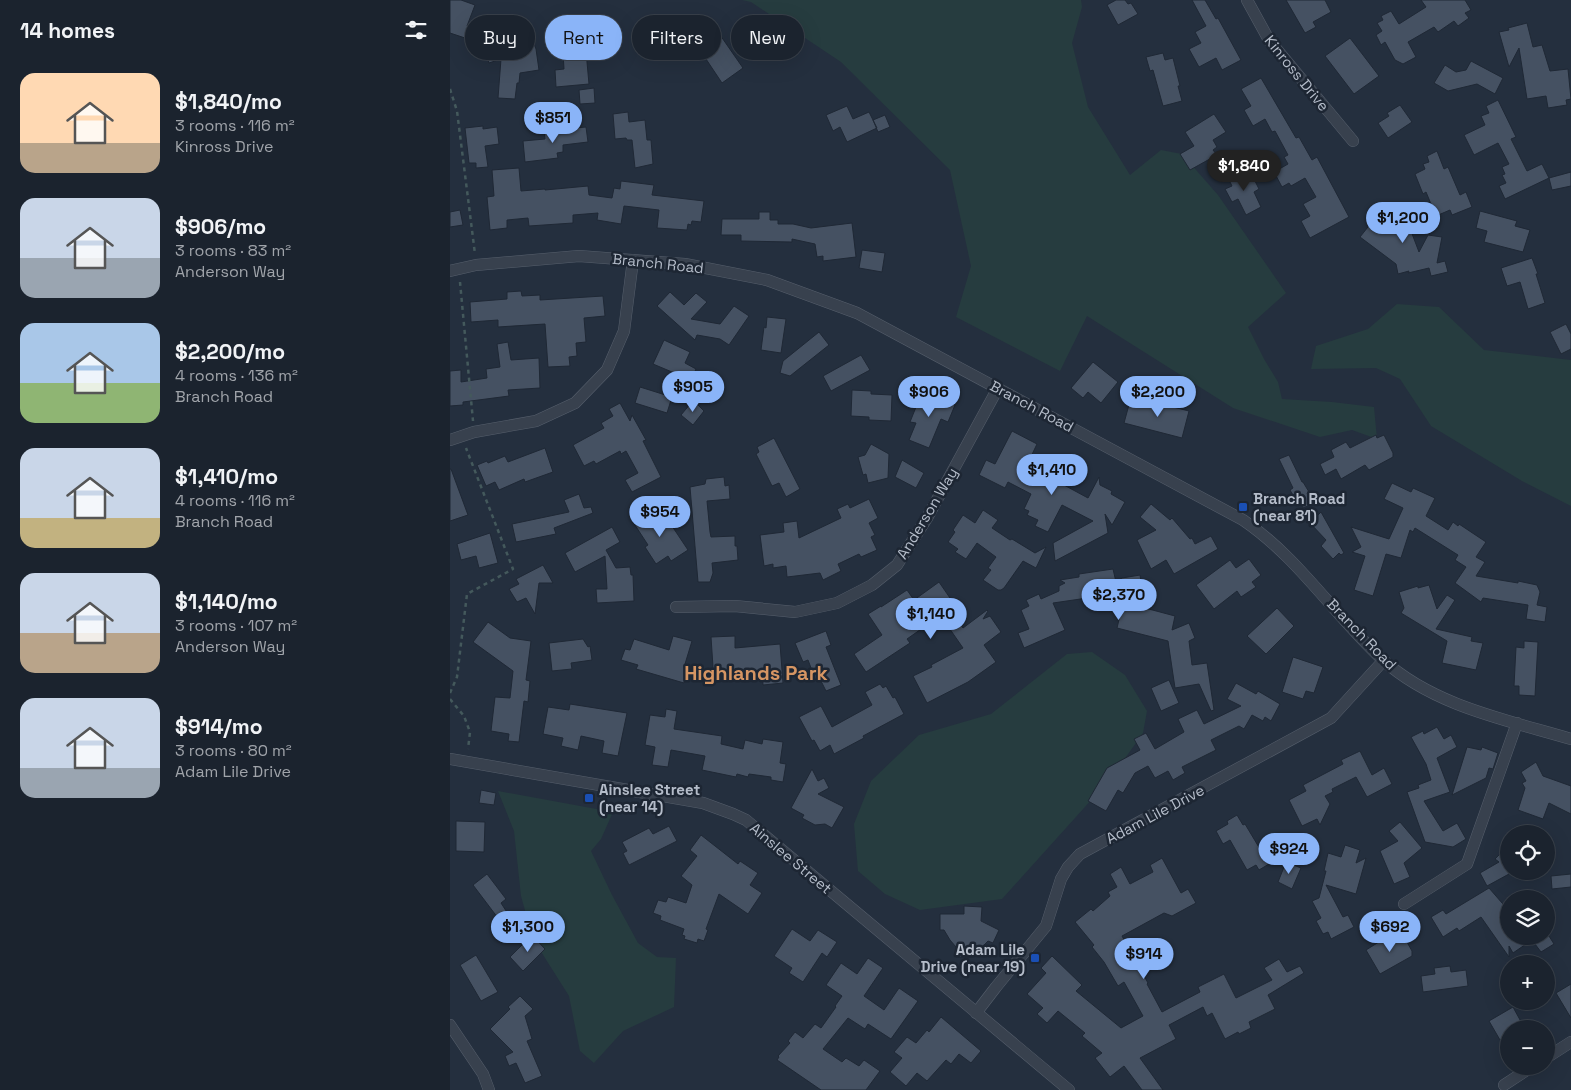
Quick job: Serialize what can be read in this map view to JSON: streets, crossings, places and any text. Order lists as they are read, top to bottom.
{
  "streets": {
    "street": [
      "Kinross Drive",
      "Branch Road",
      "Anderson Way",
      "Adam Lile Drive",
      "Ainslee Street"
    ]
  },
  "crossings": [
    ["Branch Road", "Anderson Way"],
    ["Branch Road", "Adam Lile Drive"],
    ["Adam Lile Drive", "Ainslee Street"]
  ],
  "districts": ["Highlands Park"],
  "places": {
    "transit": ["Branch Road (near 81)", "Ainslee Street (near 14)", "Adam Lile Drive (near 19)"]
  },
  "page": {
    "heading": "14 homes",
    "chip": [
      "Buy",
      "Rent",
      "Filters",
      "New"
    ],
    "list": [
      {
        "name": "$1,840/mo",
        "note": "3 rooms · 116 m² · Kinross Drive"
      },
      {
        "name": "$906/mo",
        "note": "3 rooms · 83 m² · Anderson Way"
      },
      {
        "name": "$2,200/mo",
        "note": "4 rooms · 136 m² · Branch Road"
      },
      {
        "name": "$1,410/mo",
        "note": "4 rooms · 116 m² · Branch Road"
      },
      {
        "name": "$1,140/mo",
        "note": "3 rooms · 107 m² · Anderson Way"
      },
      {
        "name": "$914/mo",
        "note": "3 rooms · 80 m² · Adam Lile Drive"
      }
    ],
    "price": [
      "$851",
      "$1,840",
      "$1,200",
      "$905",
      "$906",
      "$2,200",
      "$1,410",
      "$954",
      "$2,370",
      "$1,140",
      "$924",
      "$1,300",
      "$692",
      "$914"
    ],
    "map_buttons": ["+", "−"]
  }
}
